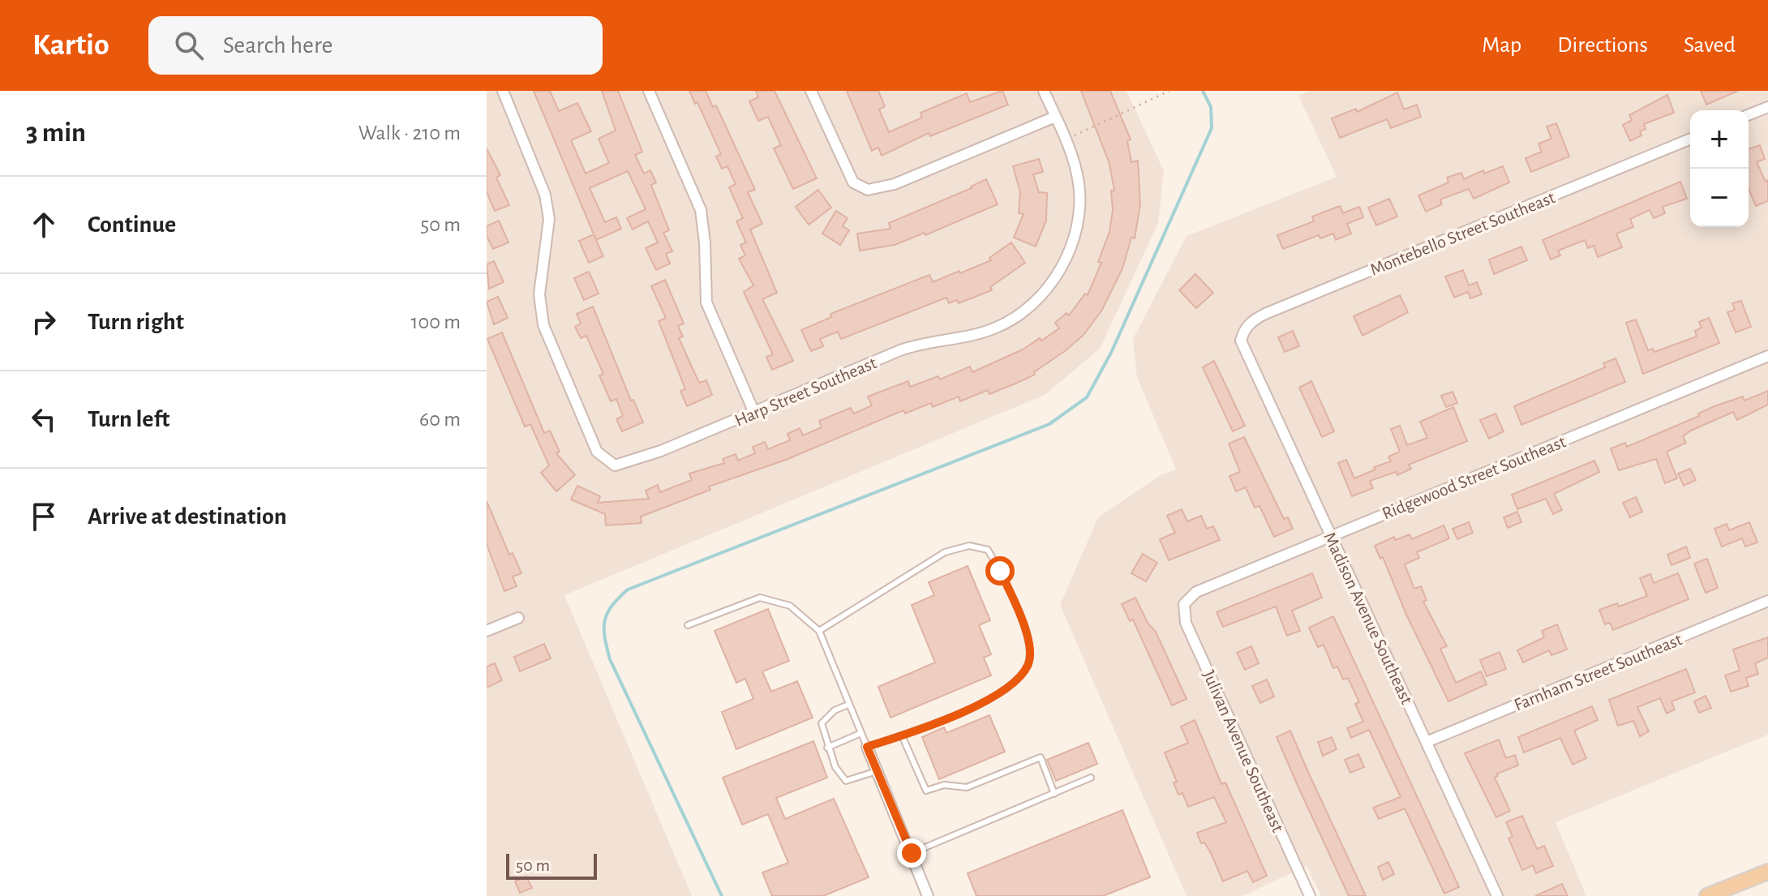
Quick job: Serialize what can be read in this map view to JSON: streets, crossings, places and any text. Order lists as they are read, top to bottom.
{
  "streets": {
    "street": [
      "Montebello Street Southeast",
      "Harp Street Southeast",
      "Ridgewood Street Southeast",
      "Madison Avenue Southeast",
      "Farnham Street Southeast",
      "Julivan Avenue Southeast"
    ]
  },
  "crossings": [
    ["Montebello Street Southeast", "Madison Avenue Southeast"],
    ["Ridgewood Street Southeast", "Madison Avenue Southeast"],
    ["Ridgewood Street Southeast", "Julivan Avenue Southeast"],
    ["Madison Avenue Southeast", "Farnham Street Southeast"]
  ],
  "scale_bar": "50 m",
  "page": {
    "header": "Kartio",
    "search": "Search here",
    "nav": ["Map", "Directions", "Saved"],
    "heading": ["3 min", "Walk · 210 m"],
    "map_buttons": ["+", "−"],
    "list": [
      ["Continue", "50 m"],
      ["Turn right", "100 m"],
      ["Turn left", "60 m"],
      "Arrive at destination"
    ],
    "scale": "50 m"
  }
}
